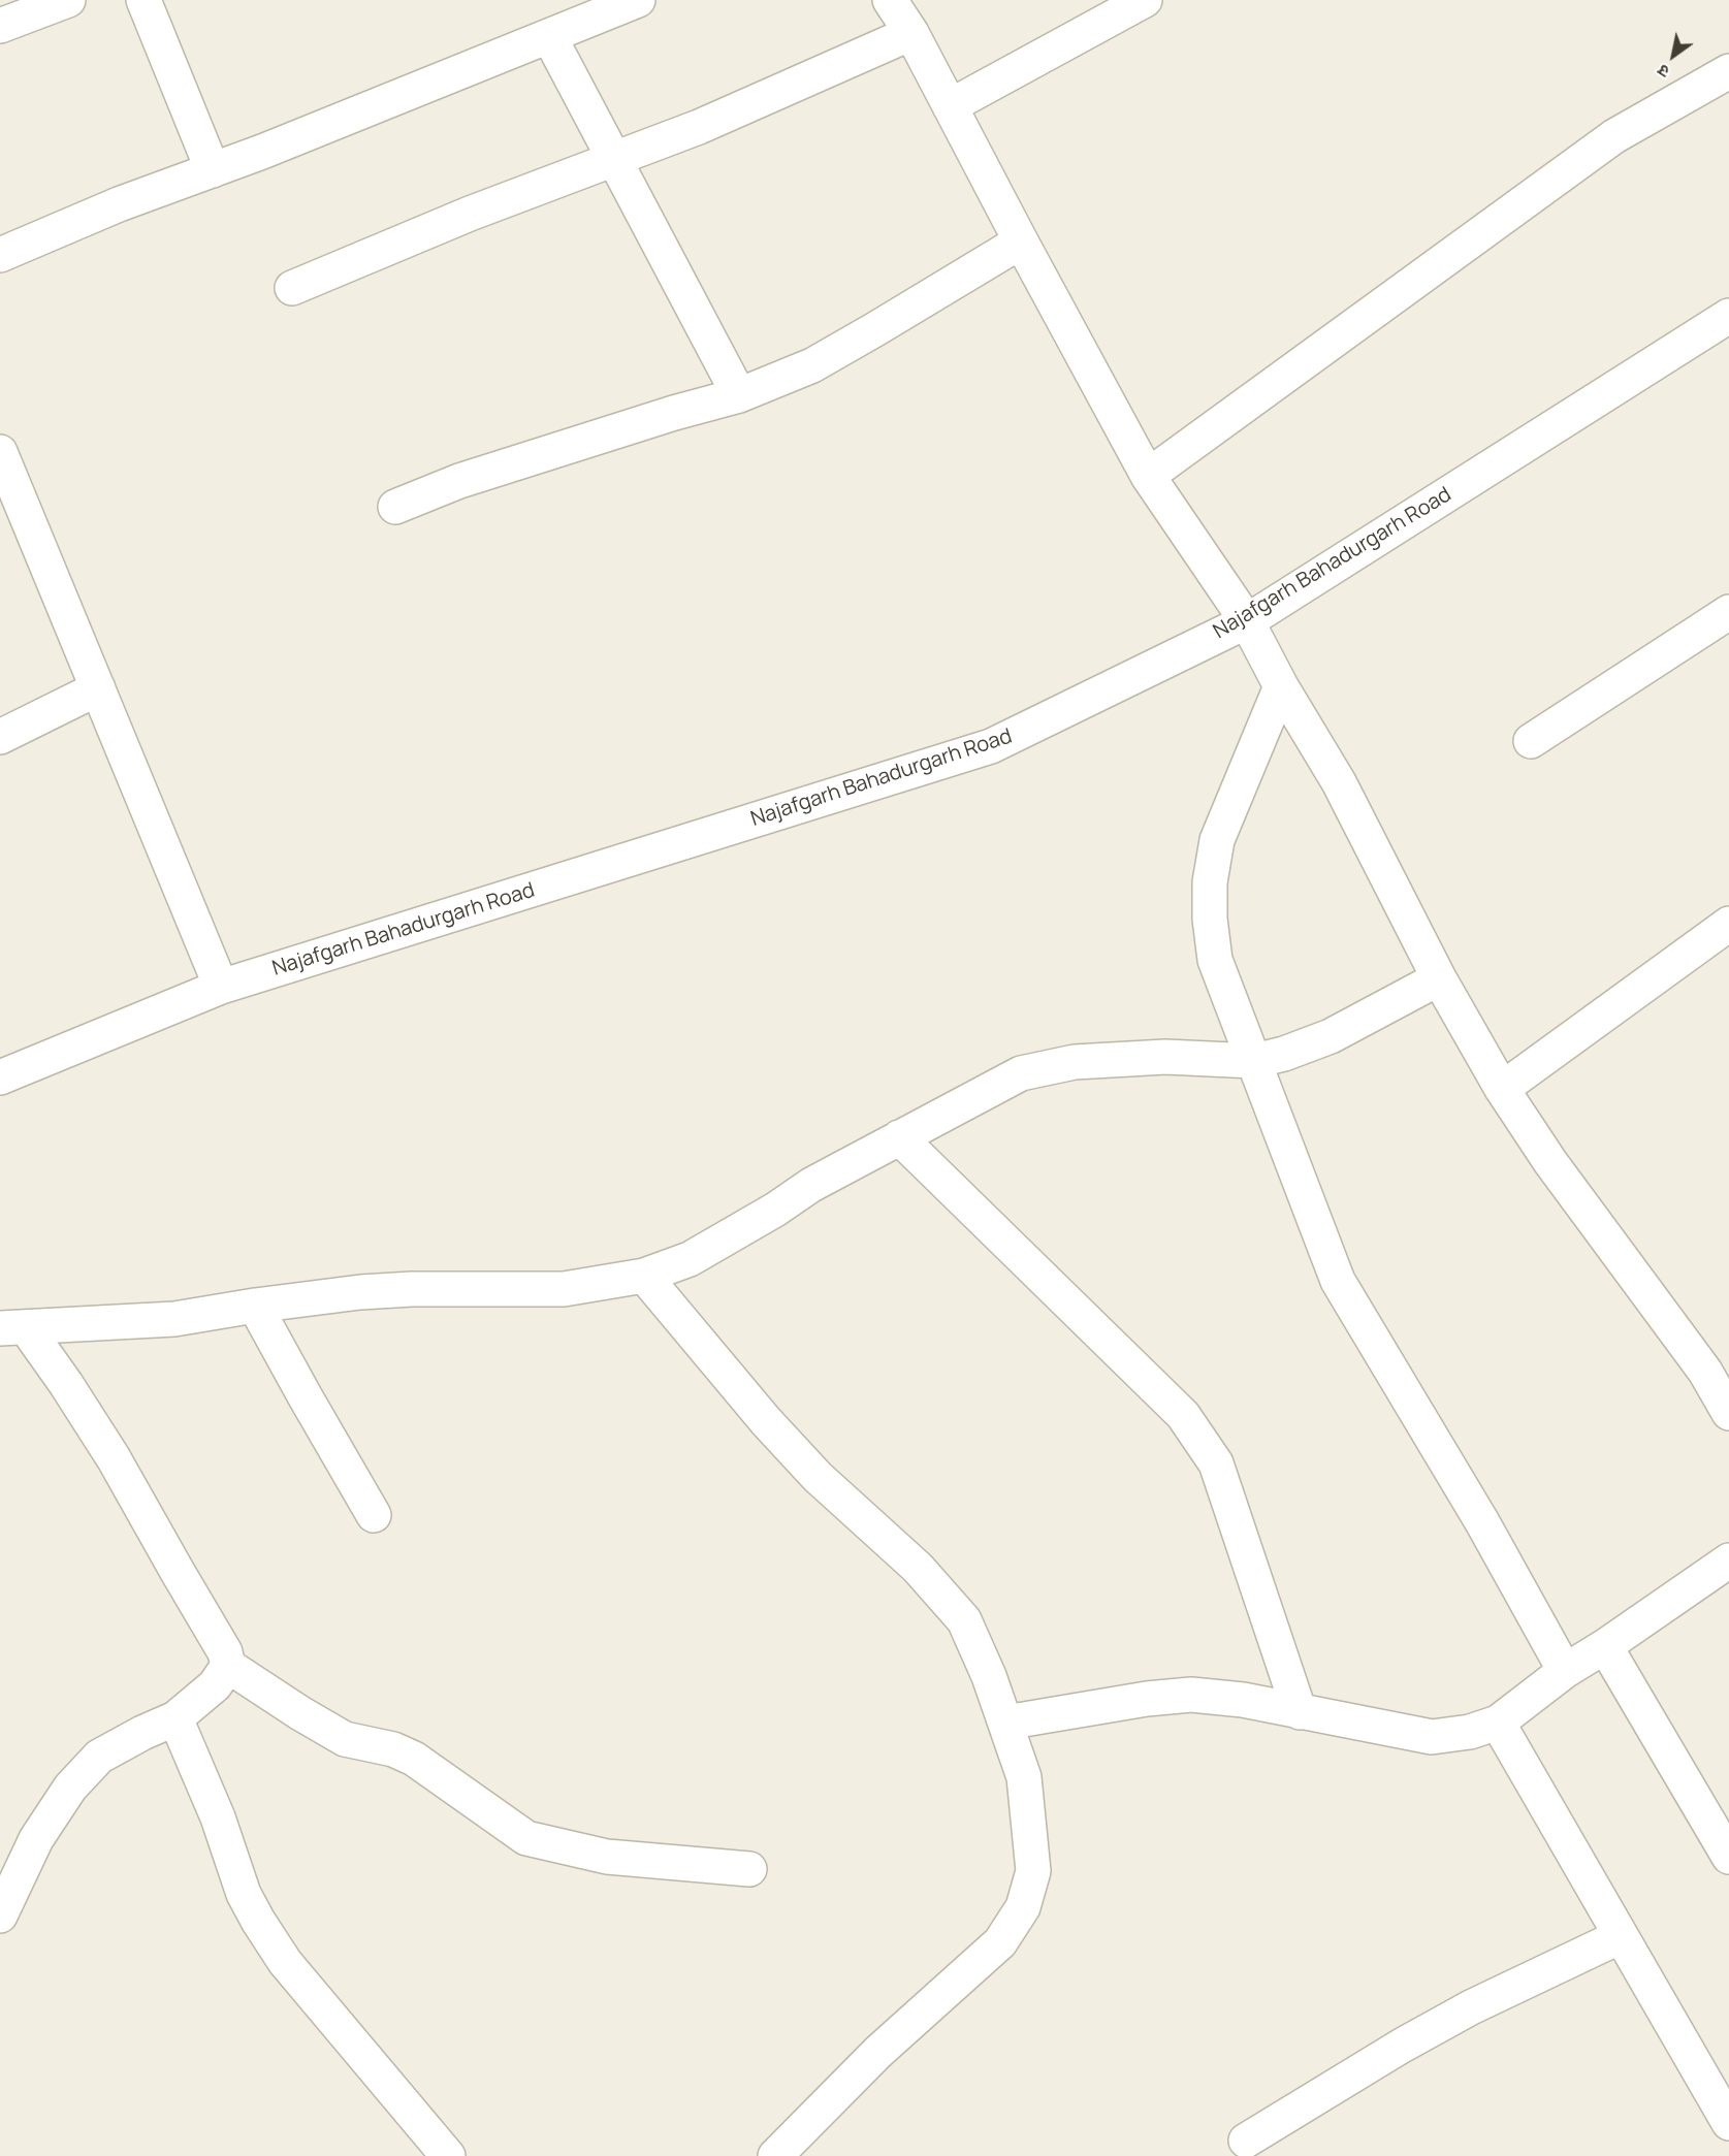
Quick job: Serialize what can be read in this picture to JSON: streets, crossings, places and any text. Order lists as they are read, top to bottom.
{
  "streets": {
    "street": ["Najafgarh Bahadurgarh Road"]
  },
  "north": "bottom left"
}
